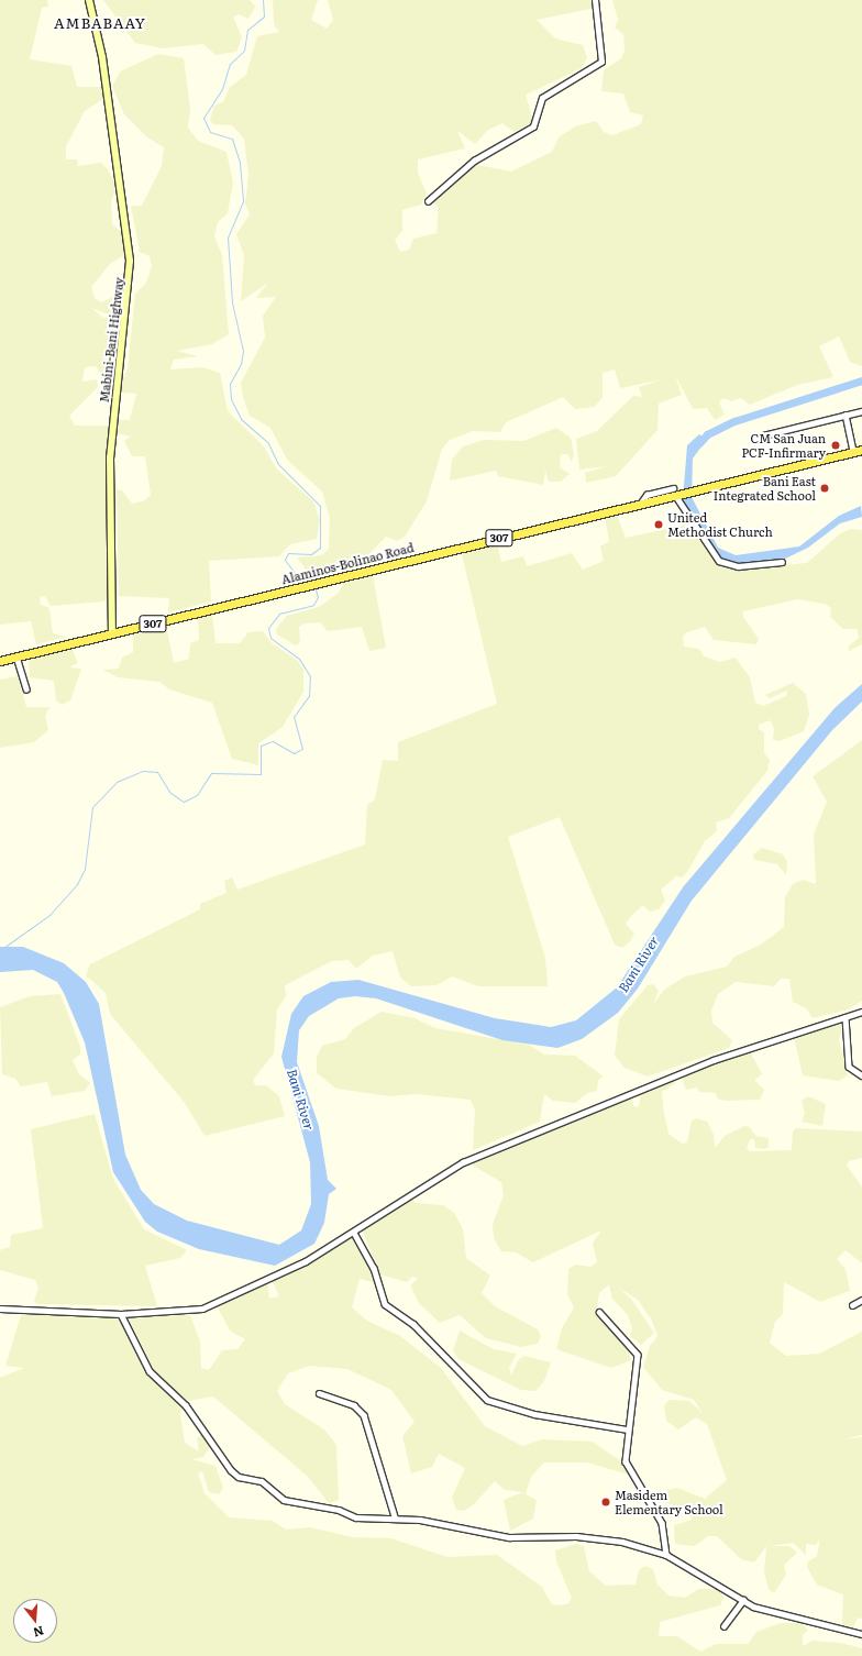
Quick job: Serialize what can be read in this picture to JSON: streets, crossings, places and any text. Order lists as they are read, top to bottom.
{
  "streets": {
    "main road": ["Mabini-Bani Highway", "307", "Alaminos-Bolinao Road"]
  },
  "crossings": [
    ["Mabini-Bani Highway", "Alaminos-Bolinao Road"],
    ["307", "Alaminos-Bolinao Road"]
  ],
  "districts": ["AMBABAAY"],
  "water": ["Bani River"],
  "places": [
    "CM San Juan PCF-Infirmary",
    "Bani East Integrated School",
    "United Methodist Church",
    "Masidem Elementary School"
  ],
  "north": "bottom"
}
